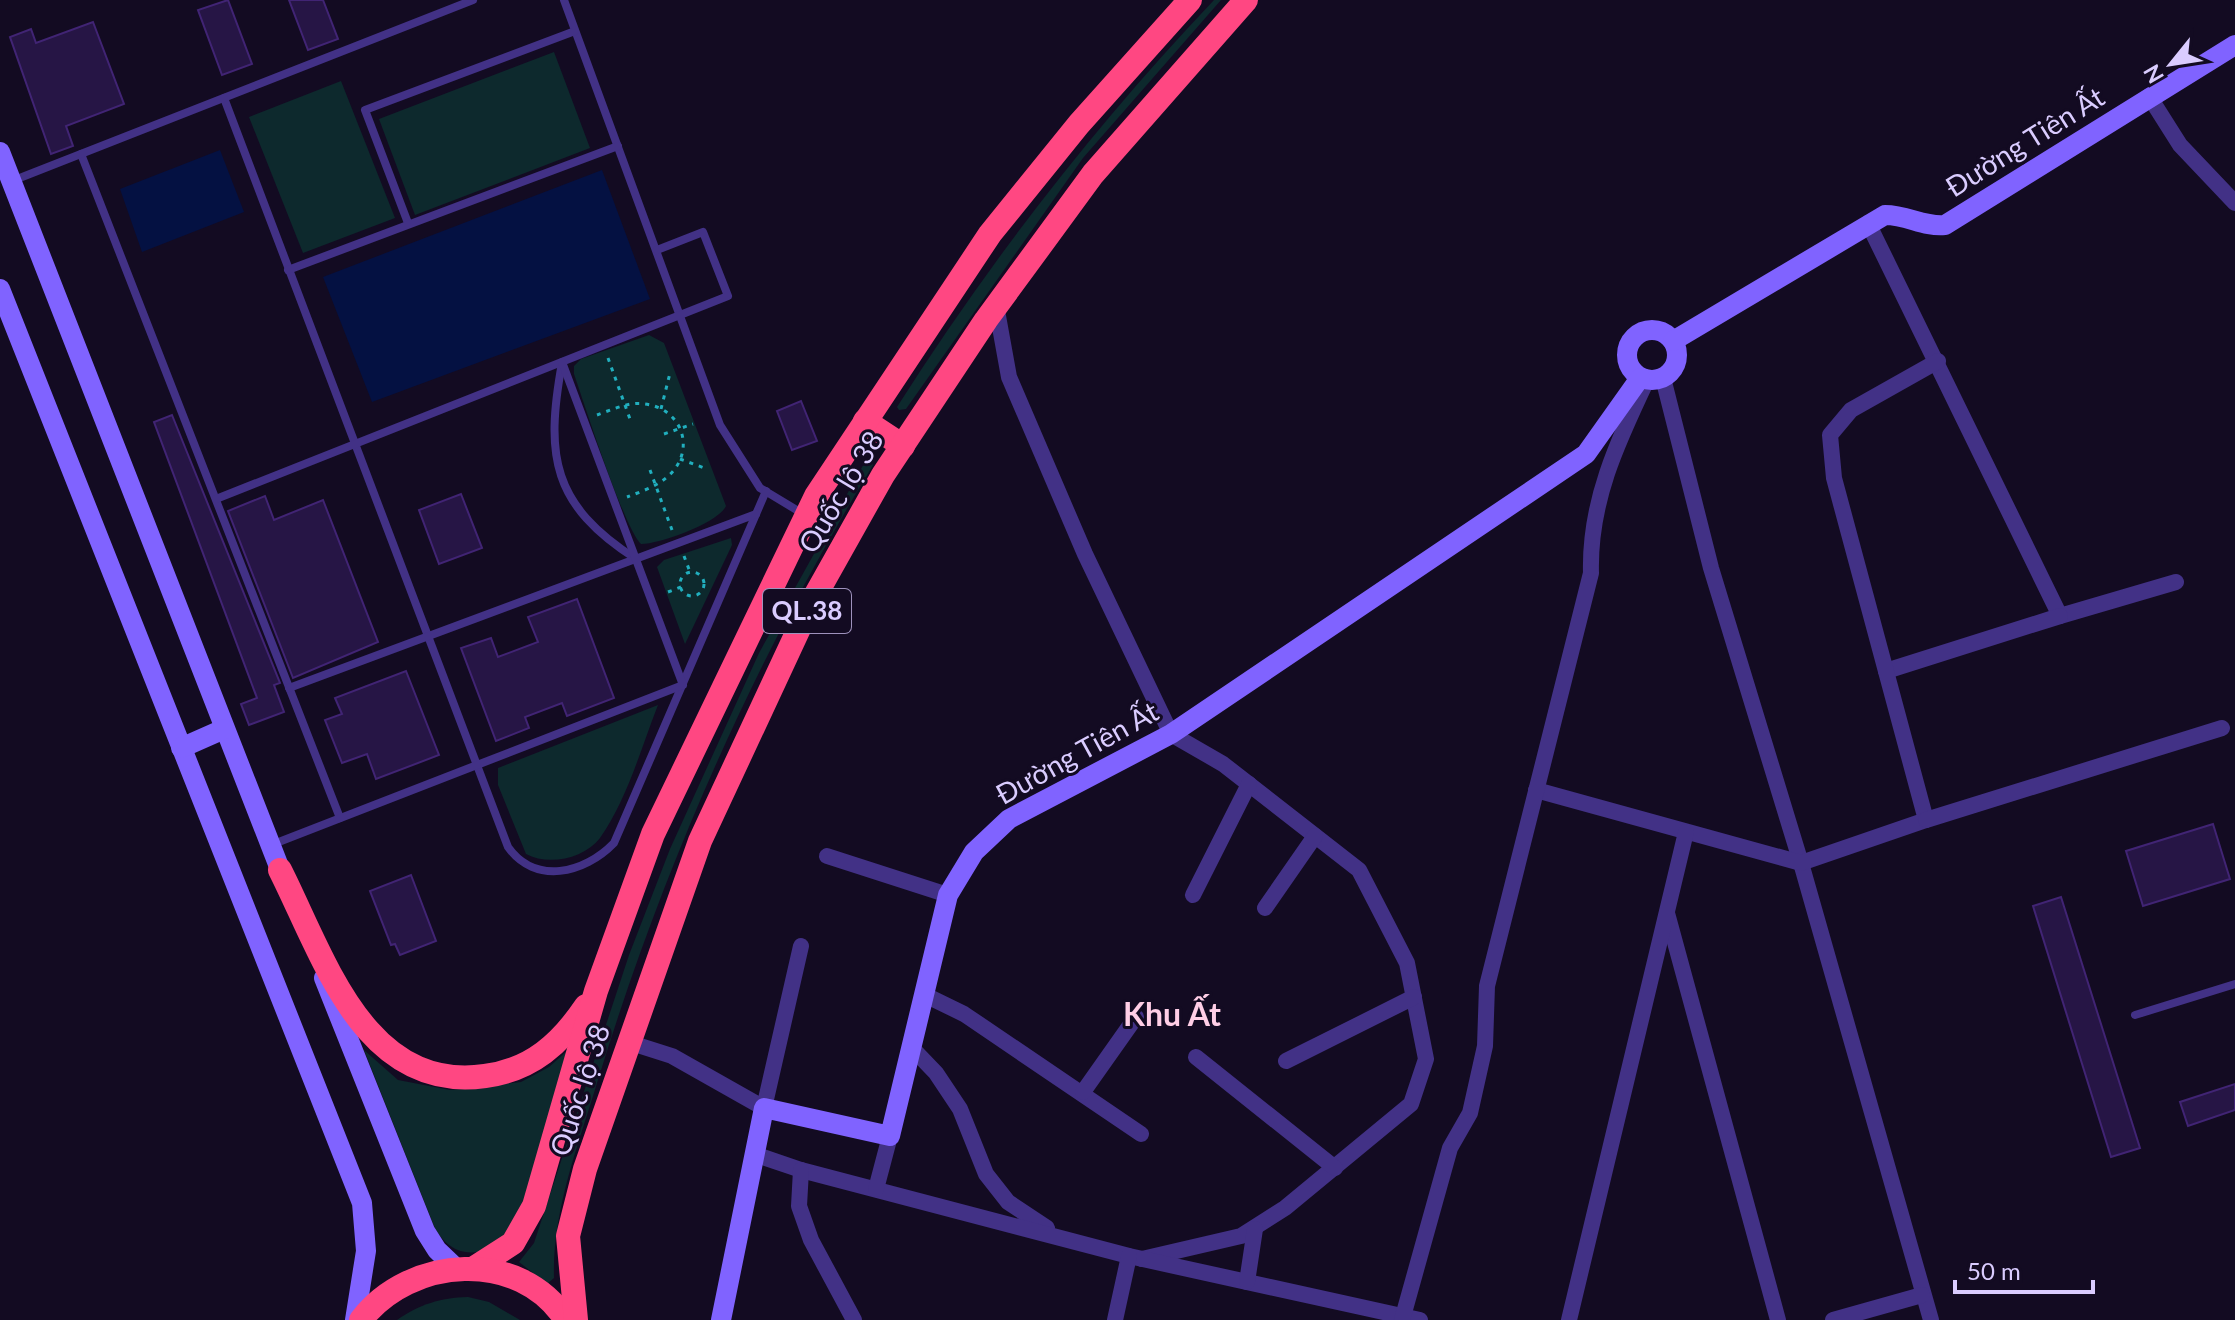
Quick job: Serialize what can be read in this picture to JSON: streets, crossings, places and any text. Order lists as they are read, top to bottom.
{
  "streets": {
    "highway": ["Quốc lộ 38", "QL.38"],
    "street": ["Đường Tiên Ất"]
  },
  "districts": ["Khu Ất"],
  "scale_bar": "50 m",
  "north": "bottom left"
}
